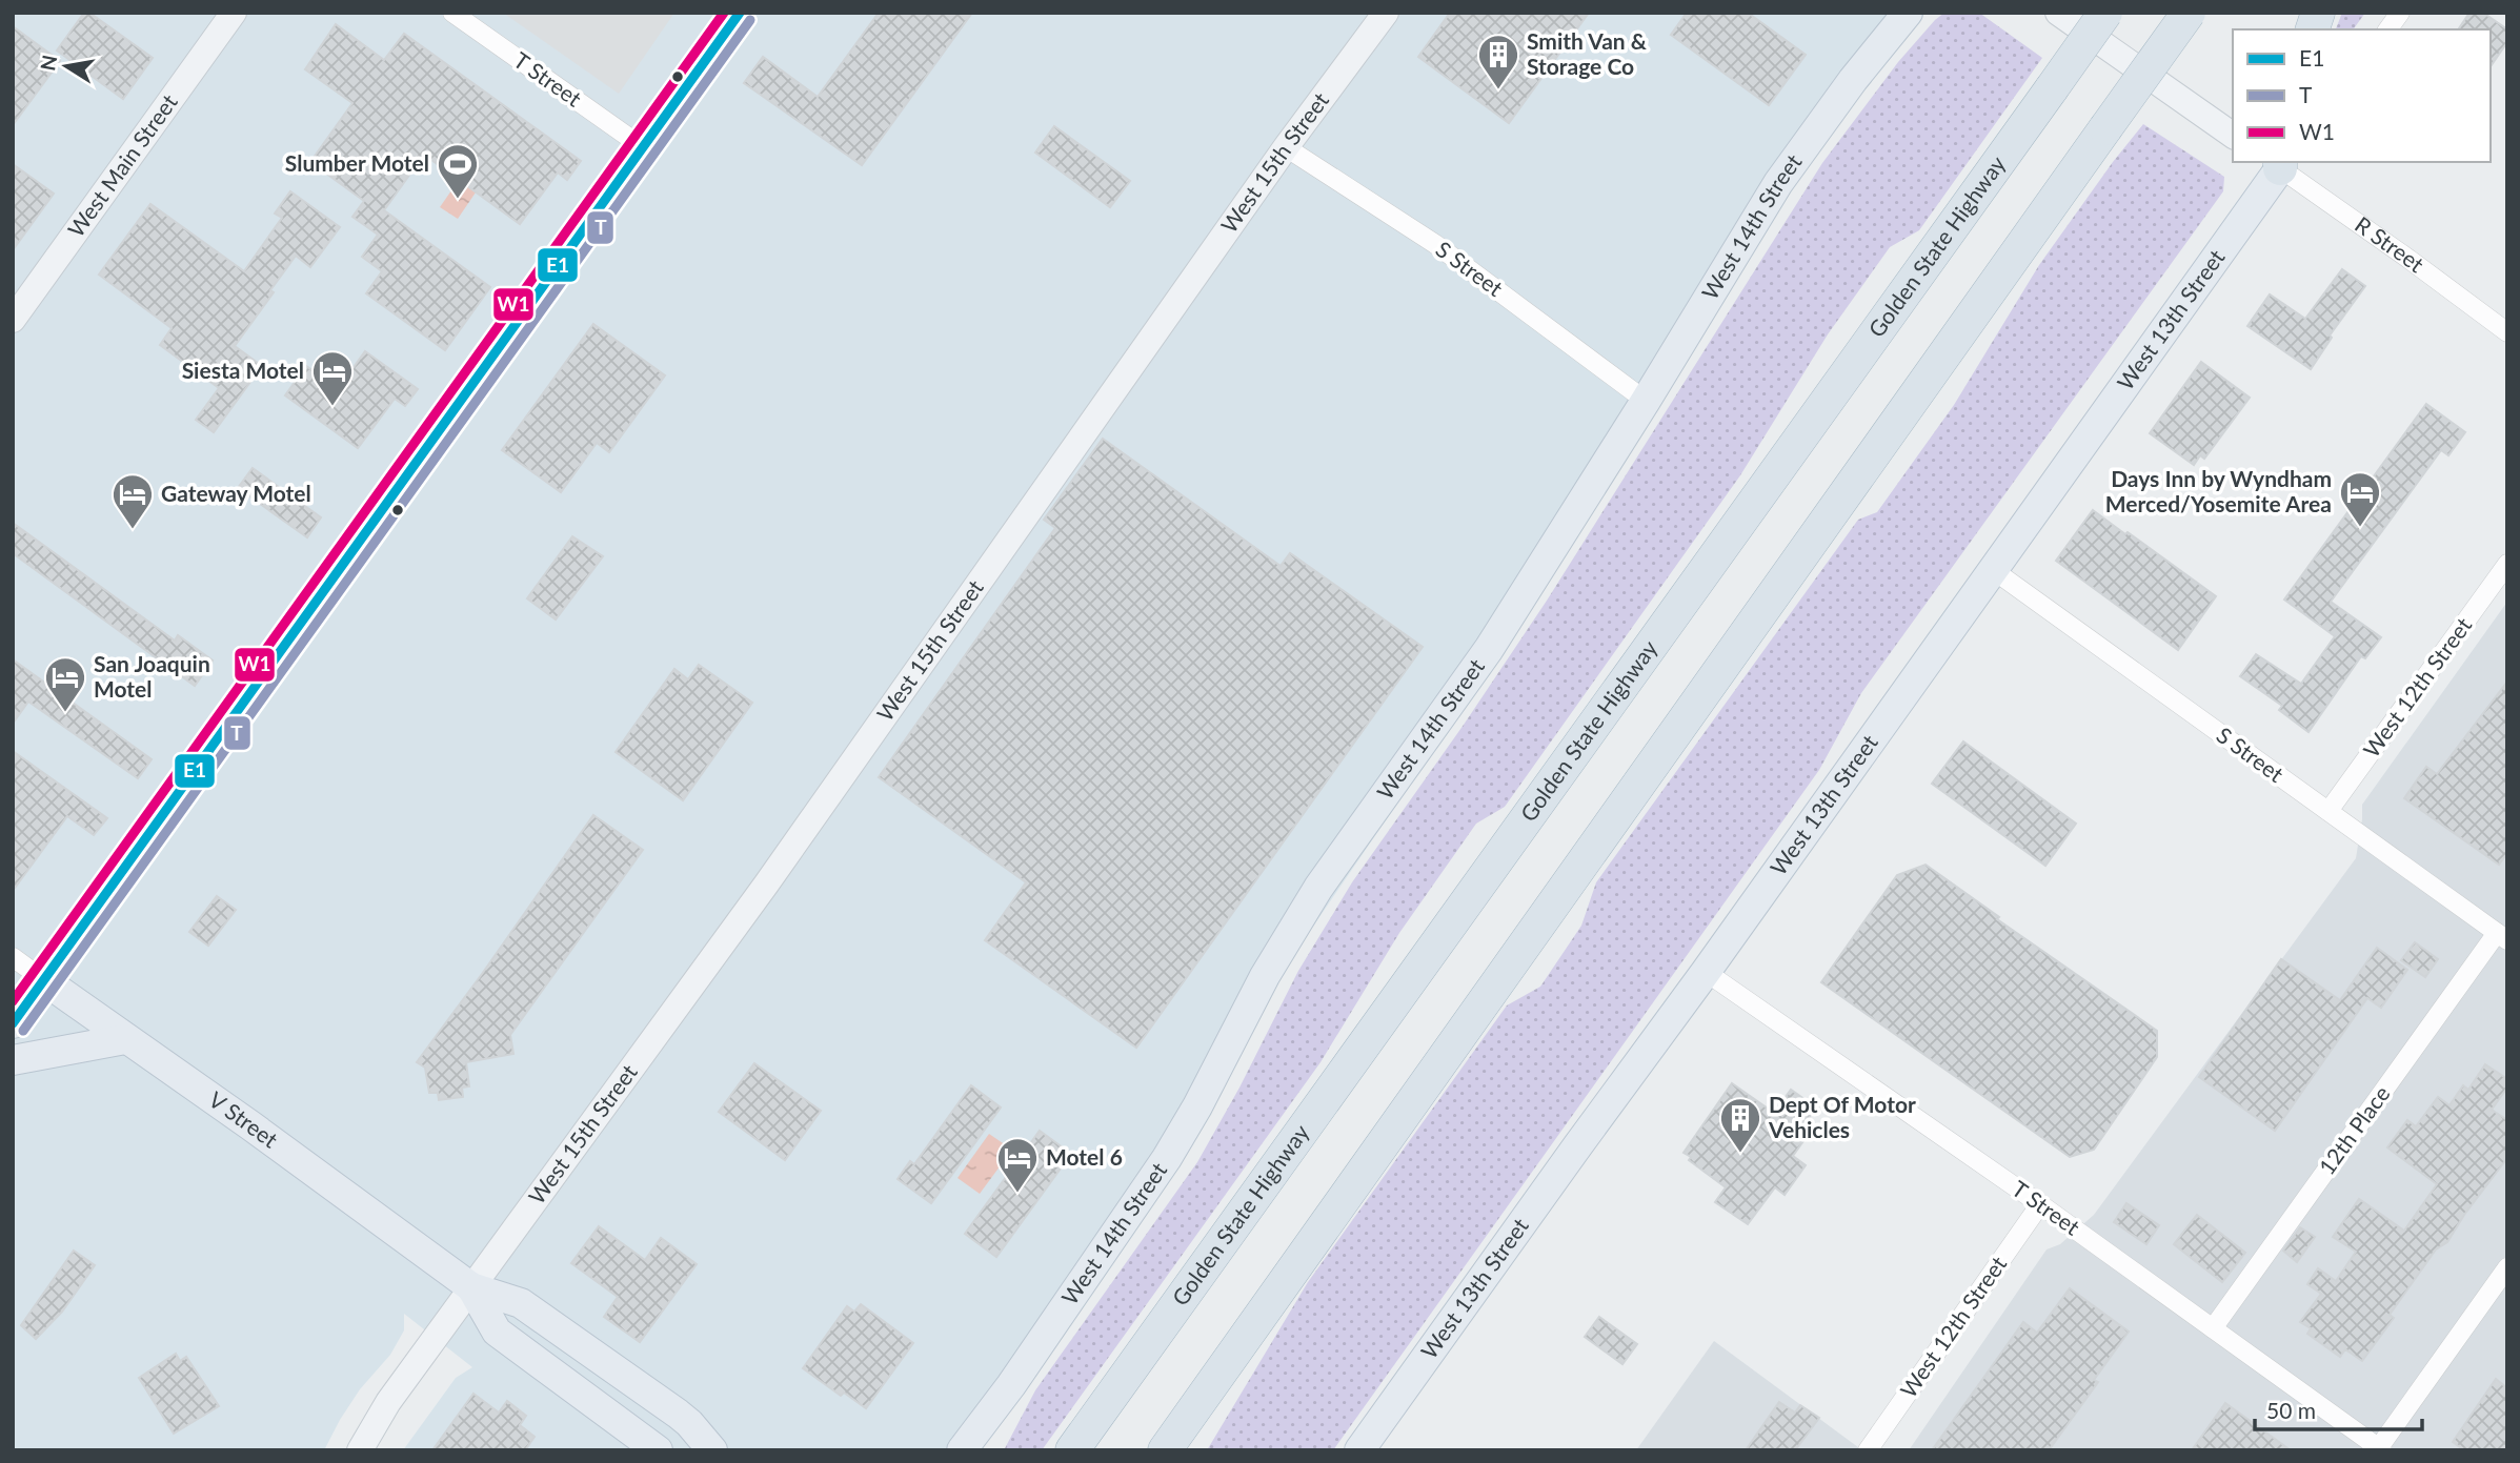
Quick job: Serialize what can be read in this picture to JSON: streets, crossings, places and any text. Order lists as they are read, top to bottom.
{
  "streets": {
    "highway": ["Golden State Highway"],
    "main road": ["West 14th Street", "West 13th Street", "V Street"],
    "street": [
      "T Street",
      "West 15th Street",
      "West Main Street",
      "R Street",
      "S Street",
      "West 12th Street",
      "12th Place"
    ]
  },
  "crossings": [
    ["T Street", "West 13th Street"],
    ["T Street", "West 12th Street"],
    ["T Street", "12th Place"],
    ["West 15th Street", "S Street"],
    ["West 15th Street", "V Street"],
    ["West 14th Street", "S Street"],
    ["R Street", "West 13th Street"],
    ["S Street", "West 13th Street"],
    ["S Street", "West 12th Street"],
    ["S Street", "12th Place"]
  ],
  "places": {
    "building": ["Smith Van & Storage Co", "Dept Of Motor Vehicles"],
    "sports": ["Slumber Motel"],
    "hotel": [
      "Siesta Motel",
      "Days Inn by Wyndham Merced/Yosemite Area",
      "Gateway Motel",
      "San Joaquin Motel",
      "Motel 6"
    ]
  },
  "lines": ["transit line E1", "transit line W1", "transit line T"],
  "legend": ["E1", "T", "W1"],
  "scale_bar": "50 m",
  "north": "left"
}
